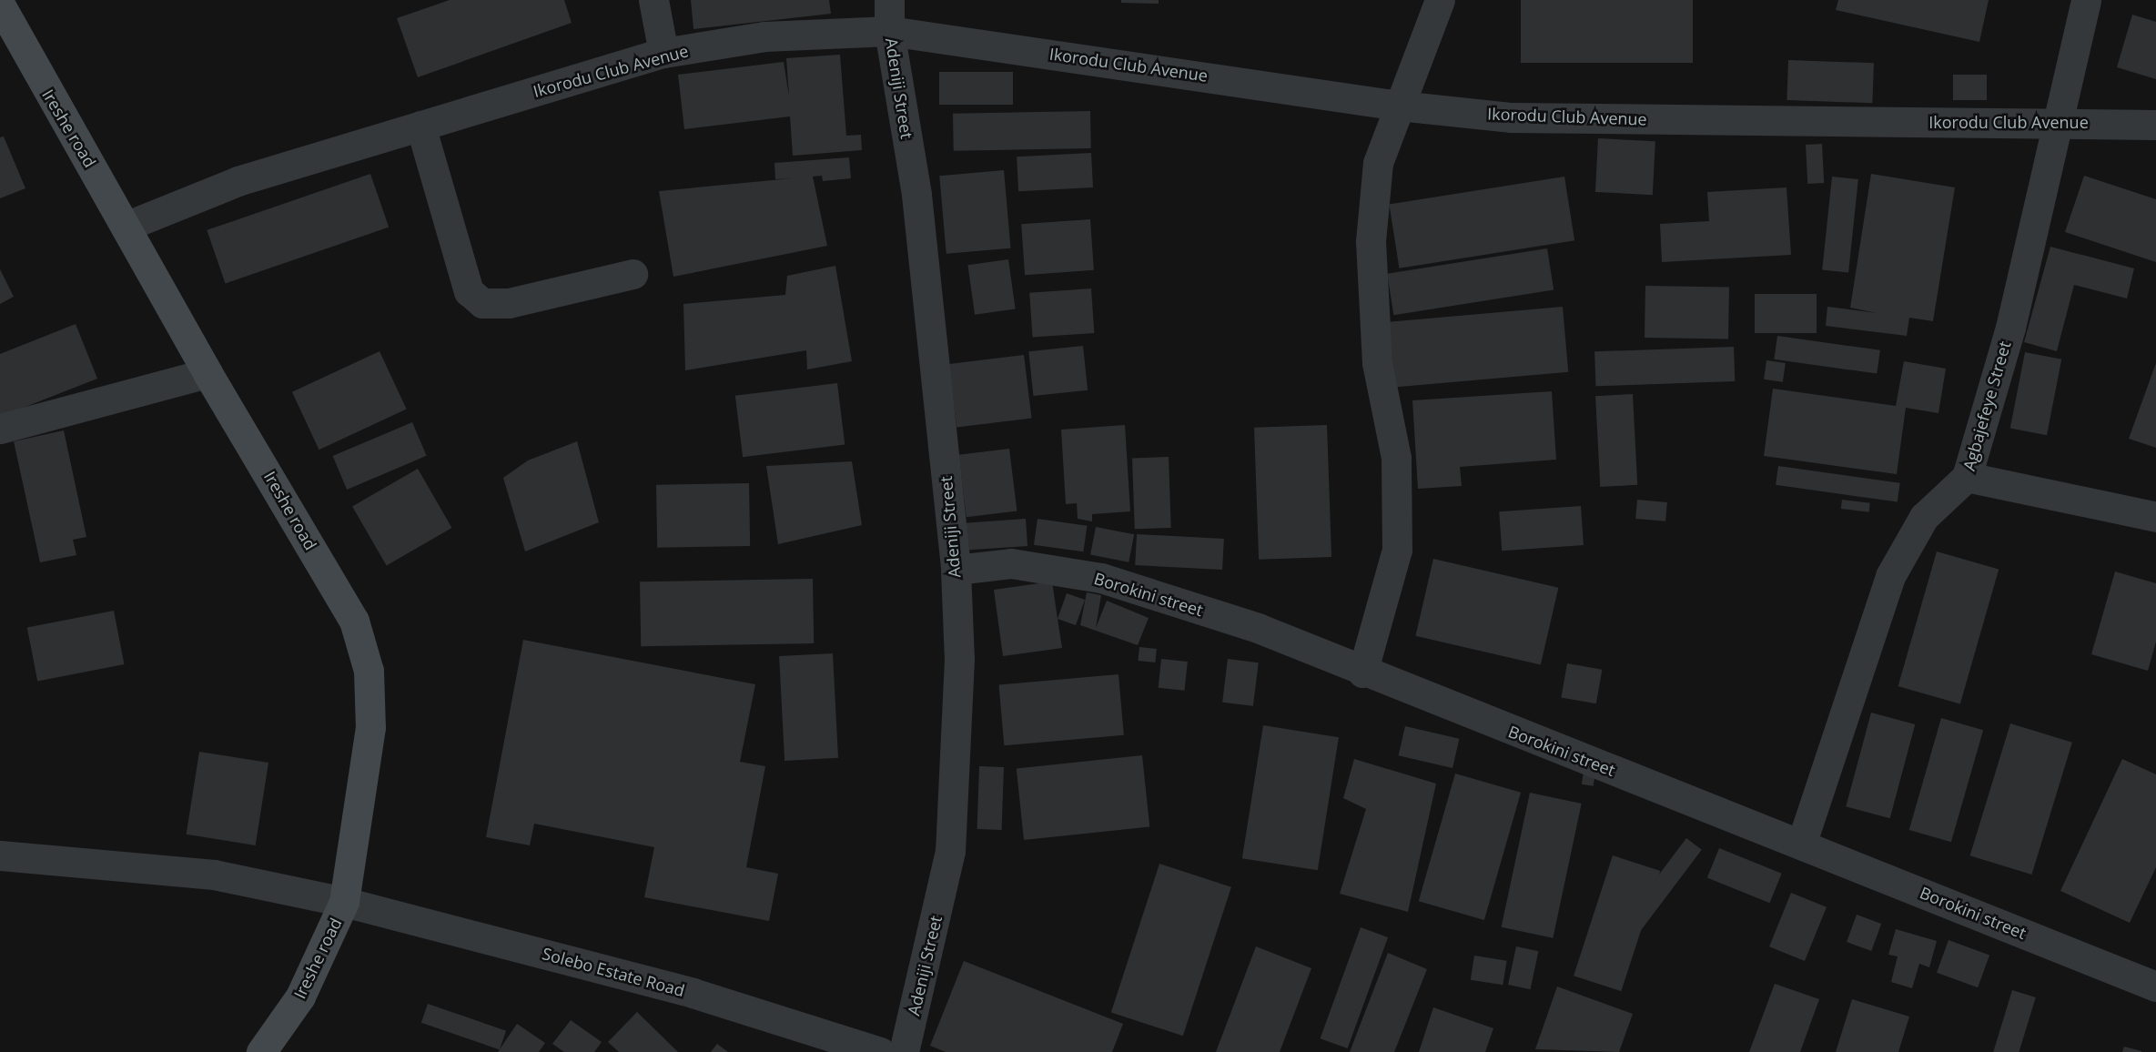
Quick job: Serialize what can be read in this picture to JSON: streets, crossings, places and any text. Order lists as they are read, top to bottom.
{
  "streets": {
    "main road": ["Ireshe road"],
    "street": [
      "Ikorodu Club Avenue",
      "Adeniji Street",
      "Agbajefeye Street",
      "Borokini street",
      "Solebo Estate Road"
    ]
  },
  "crossings": [
    ["Ikorodu Club Avenue", "Adeniji Street"],
    ["Ikorodu Club Avenue", "Ireshe road"],
    ["Ikorodu Club Avenue", "Agbajefeye Street"],
    ["Adeniji Street", "Borokini street"],
    ["Ireshe road", "Solebo Estate Road"],
    ["Agbajefeye Street", "Borokini street"]
  ]
}
